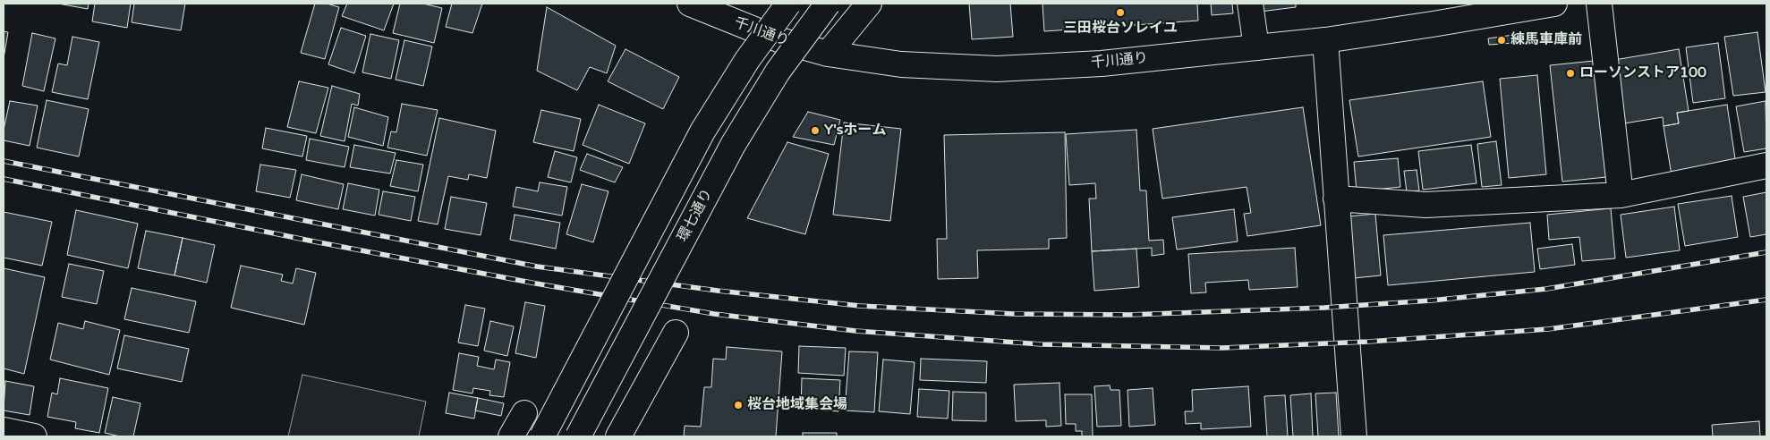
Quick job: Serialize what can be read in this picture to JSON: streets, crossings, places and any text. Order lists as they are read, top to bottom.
{
  "streets": {
    "main road": ["千川通り", "環七通り"]
  },
  "places": [
    "三田桜台ソレイユ",
    "練馬車庫前",
    "ローソンストア100",
    "Y'sホーム",
    "桜台地域集会場"
  ]
}
